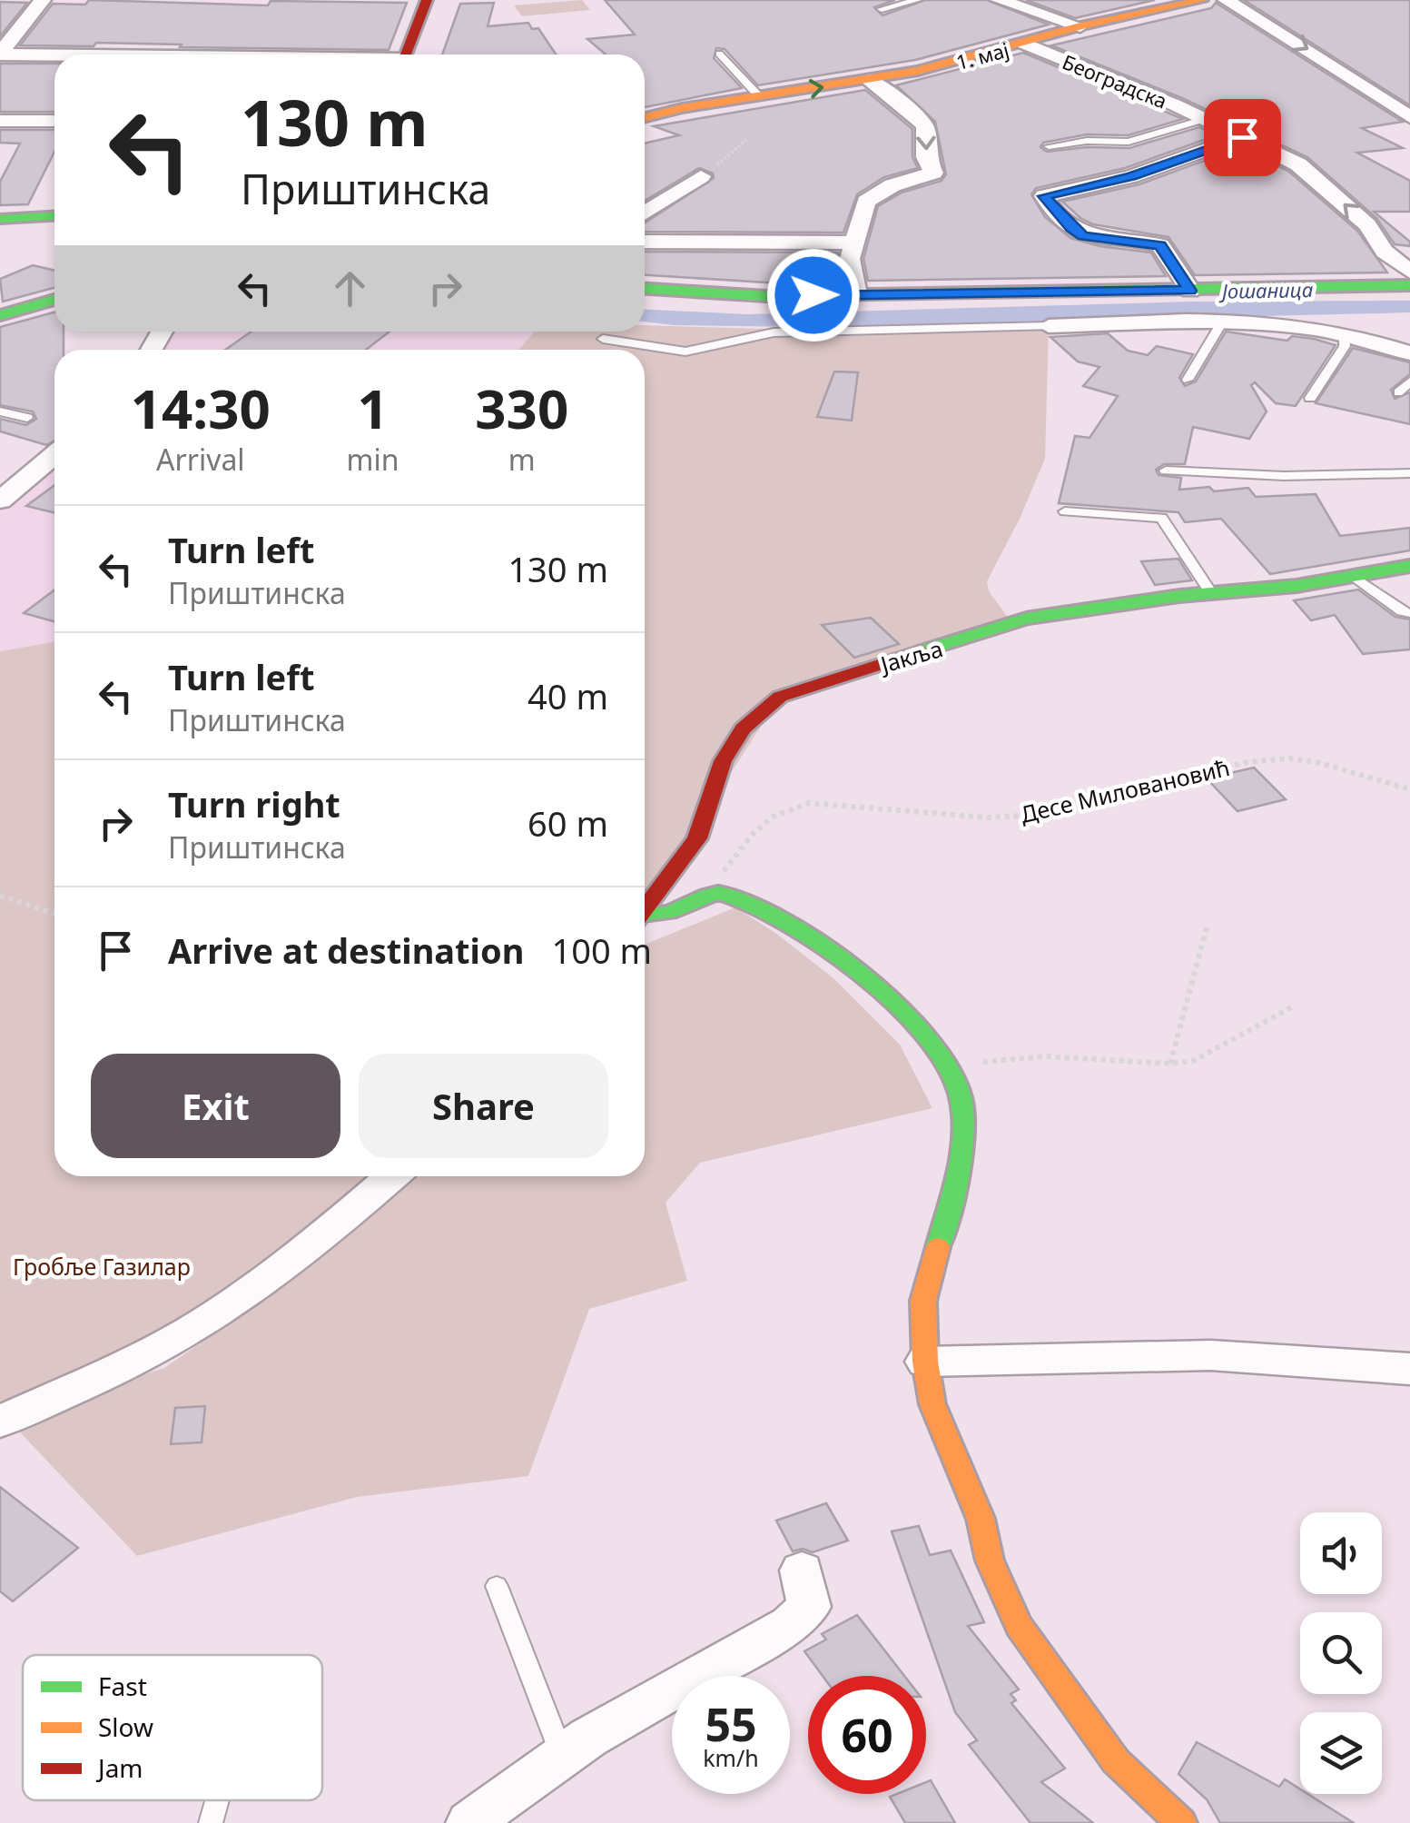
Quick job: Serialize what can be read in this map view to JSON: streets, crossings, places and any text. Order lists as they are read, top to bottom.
{
  "streets": {
    "street": ["1. мај", "Београдска", "Јакља"],
    "path": ["Десе Миловановић"]
  },
  "crossings": [
    ["1. мај", "Београдска"]
  ],
  "water": ["Јошаница"],
  "parks": ["Гробље Газилар"],
  "legend": ["Fast", "Slow", "Jam"],
  "page": {
    "turn": ["130 m", "Приштинска"],
    "eta": [
      "14:30",
      "Arrival",
      "1",
      "min",
      "330",
      "m"
    ],
    "list": [
      {
        "name": "Turn left",
        "note": "Приштинска",
        "value": "130 m"
      },
      {
        "name": "Turn left",
        "note": "Приштинска",
        "value": "40 m"
      },
      {
        "name": "Turn right",
        "note": "Приштинска",
        "value": "60 m"
      },
      {
        "name": "Arrive at destination",
        "value": "100 m"
      }
    ],
    "buttons": ["Exit", "Share"],
    "speed": "55 km/h",
    "limit": "60"
  }
}
